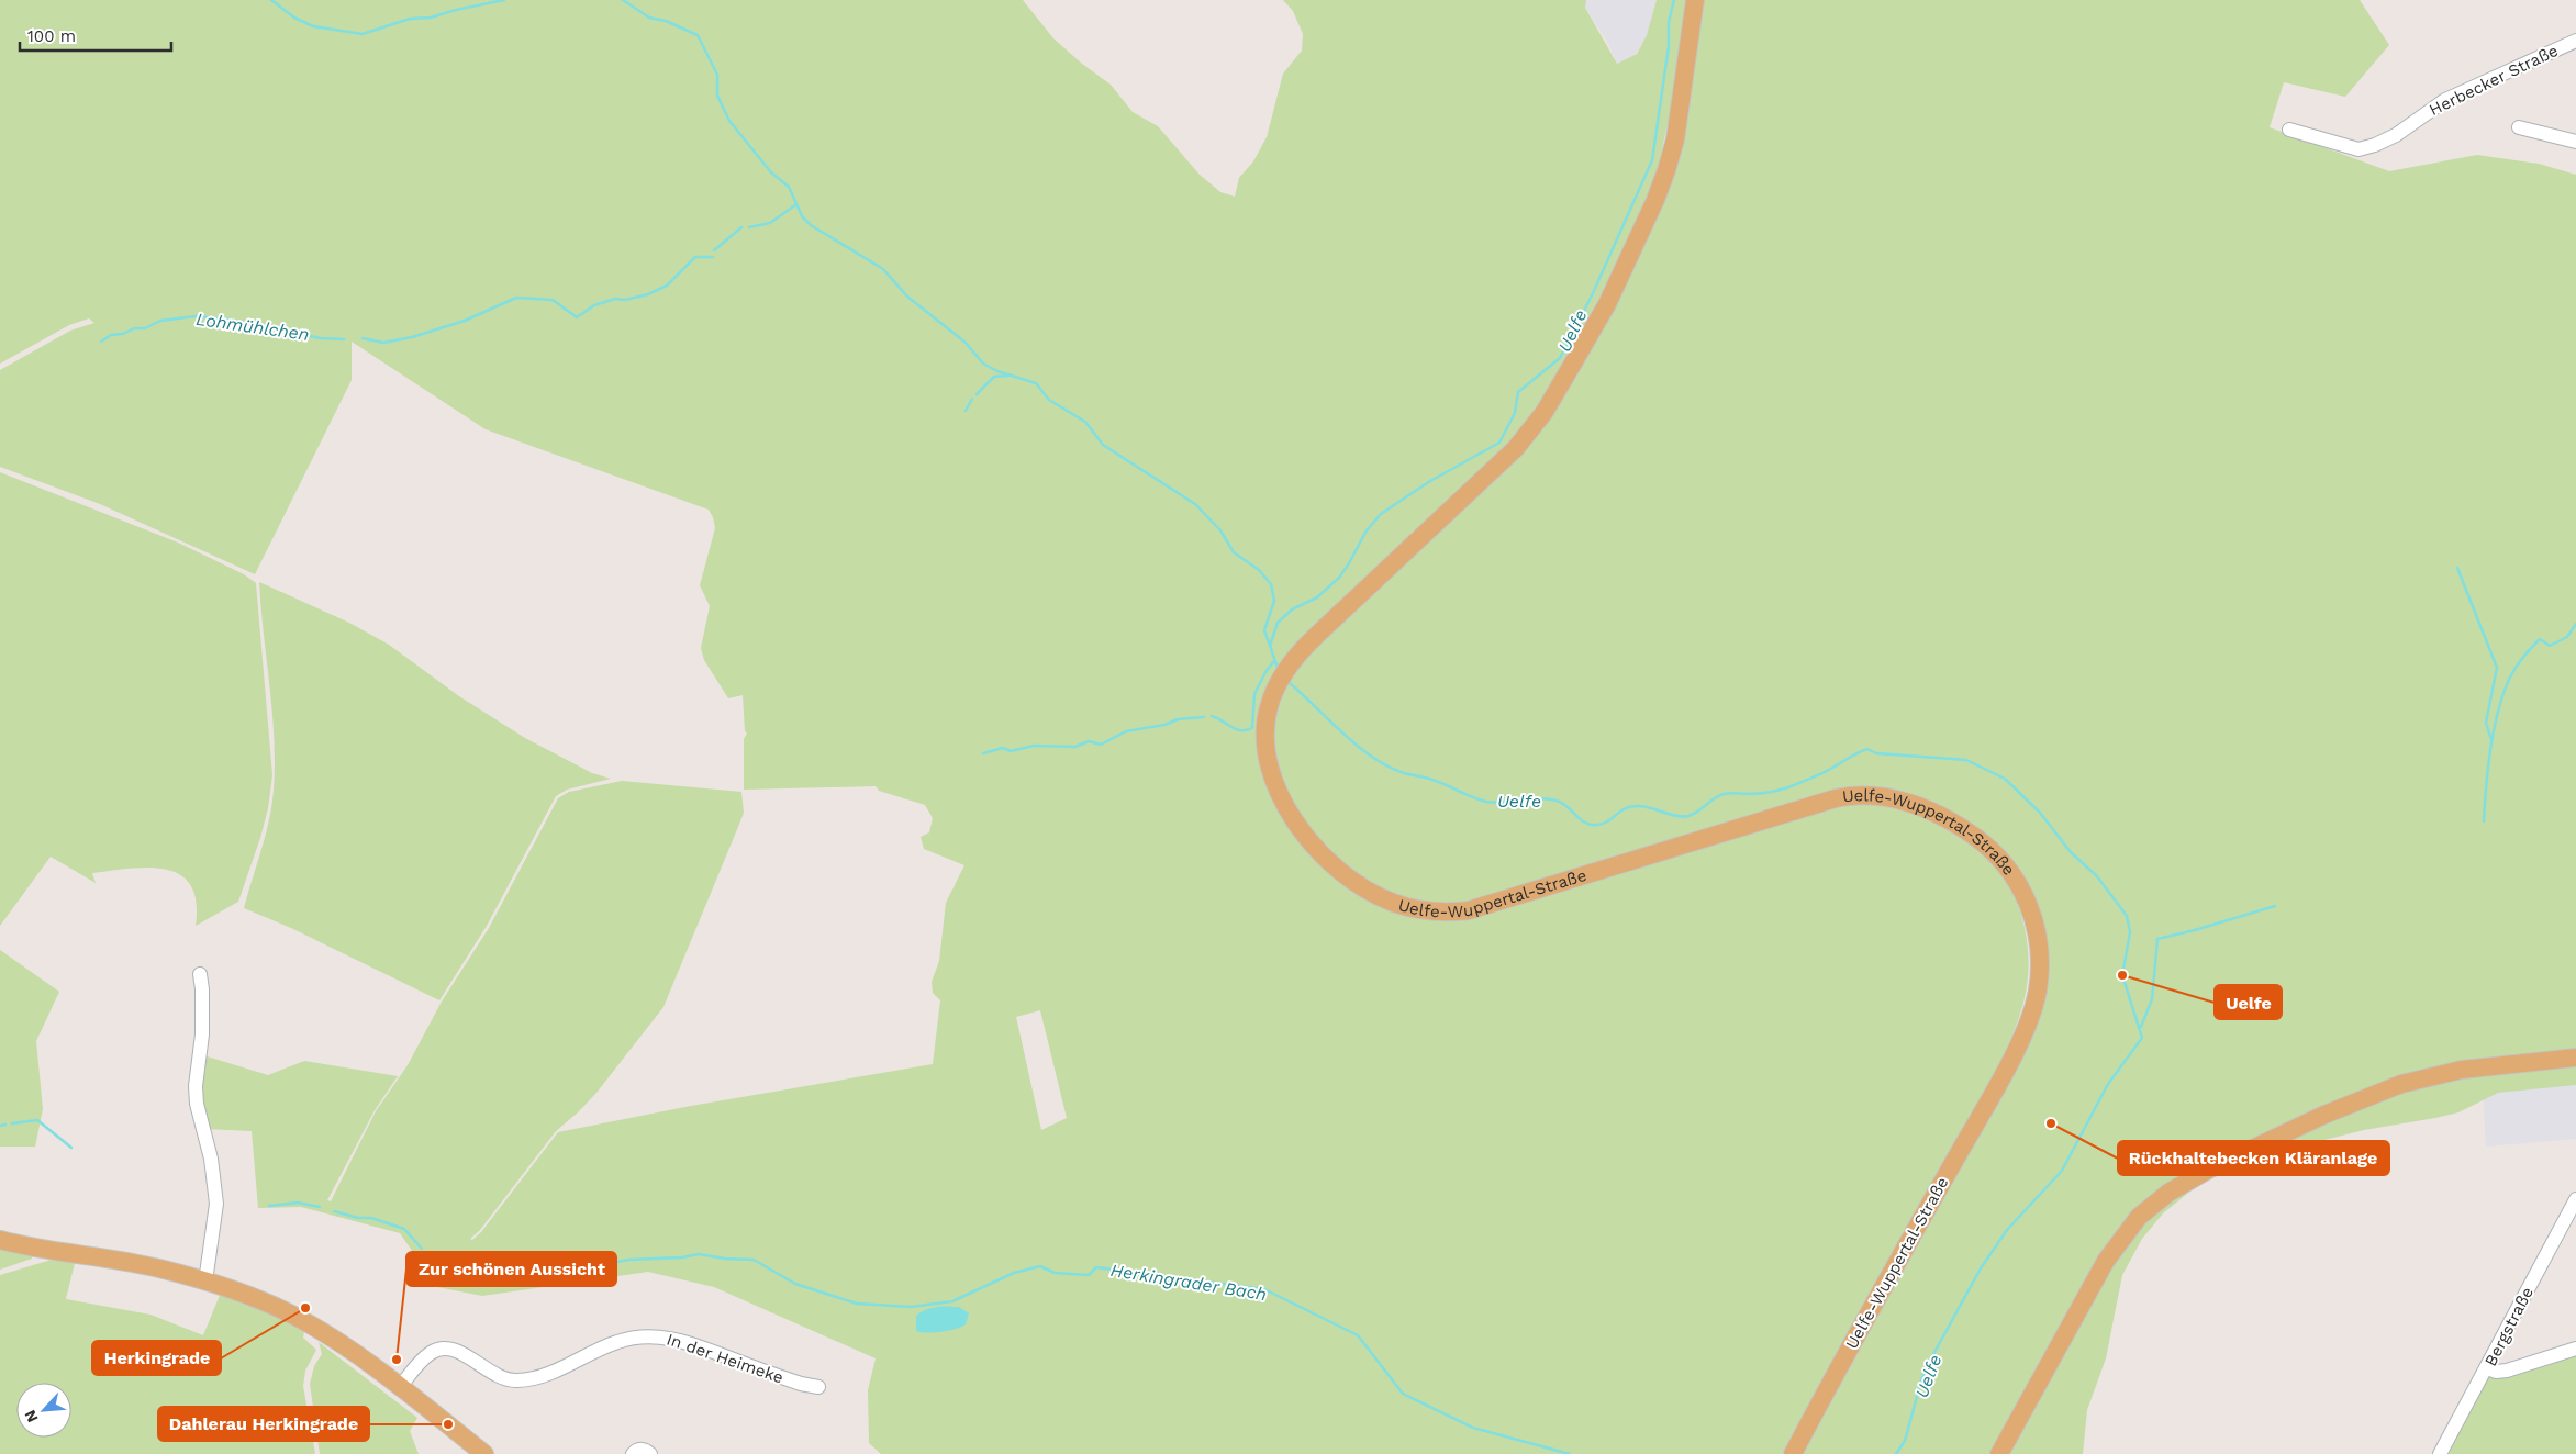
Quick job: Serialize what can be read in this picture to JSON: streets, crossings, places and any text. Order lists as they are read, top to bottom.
{
  "streets": {
    "main road": ["Uelfe-Wuppertal-Straße"],
    "street": ["Herbecker Straße", "Bergstraße", "In der Heimeke"]
  },
  "water": ["Lohmühlchen", "Uelfe", "Herkingrader Bach"],
  "places": [
    "Uelfe",
    "Rückhaltebecken Kläranlage",
    "Herkingrade",
    "Zur schönen Aussicht",
    "Dahlerau Herkingrade"
  ],
  "scale_bar": "100 m",
  "north": "bottom left"
}
